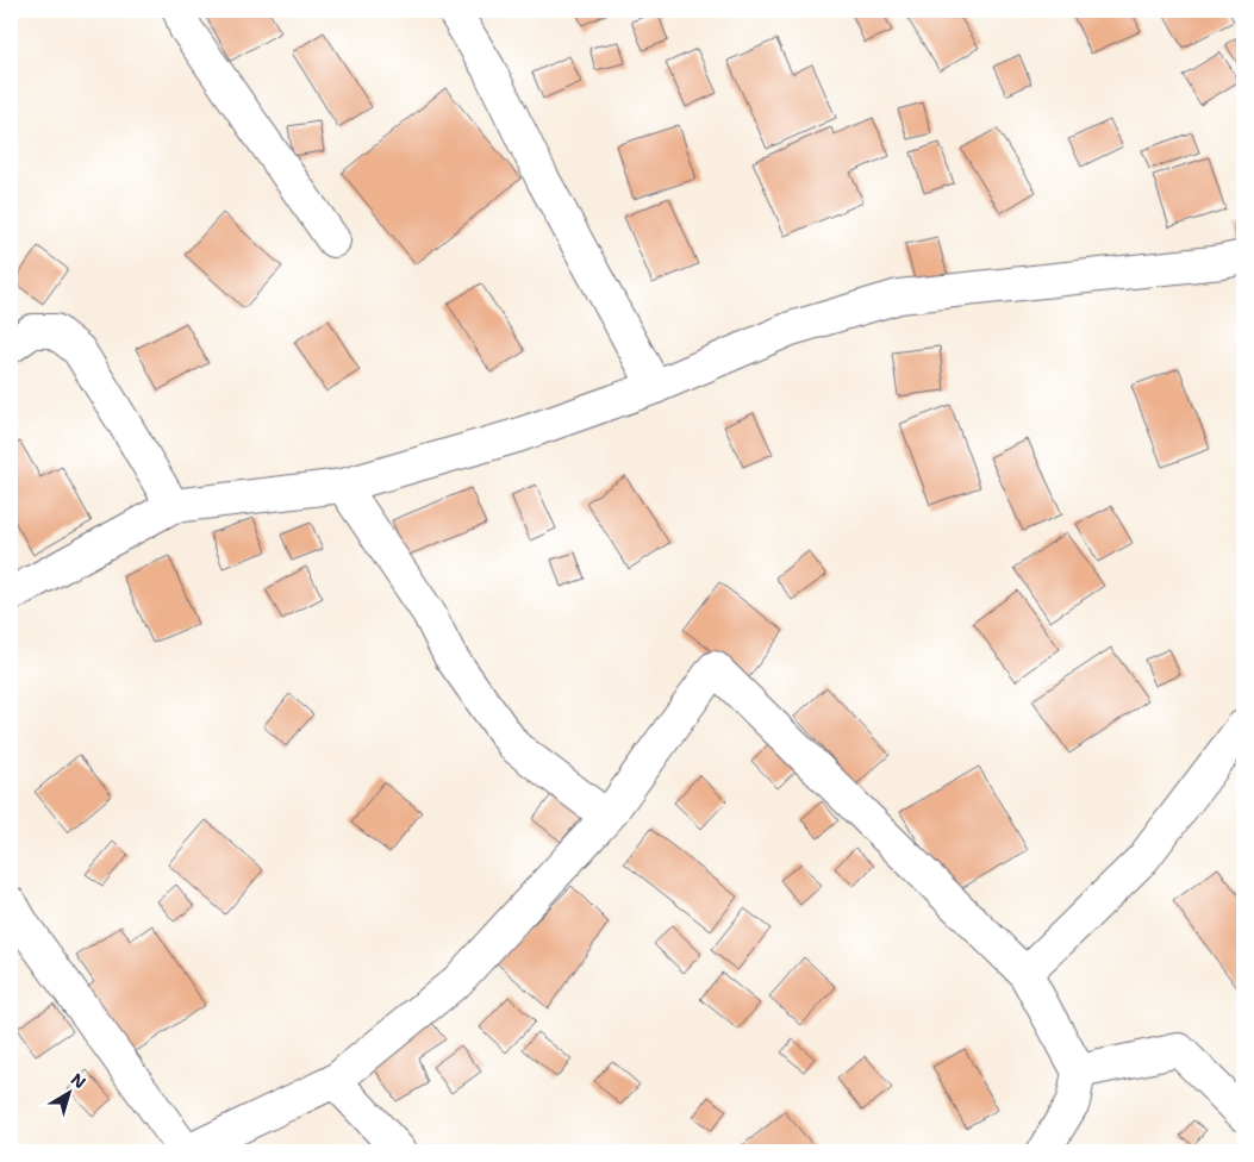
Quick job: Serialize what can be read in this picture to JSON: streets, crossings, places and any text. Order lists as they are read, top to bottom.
{
  "north": "top right"
}
